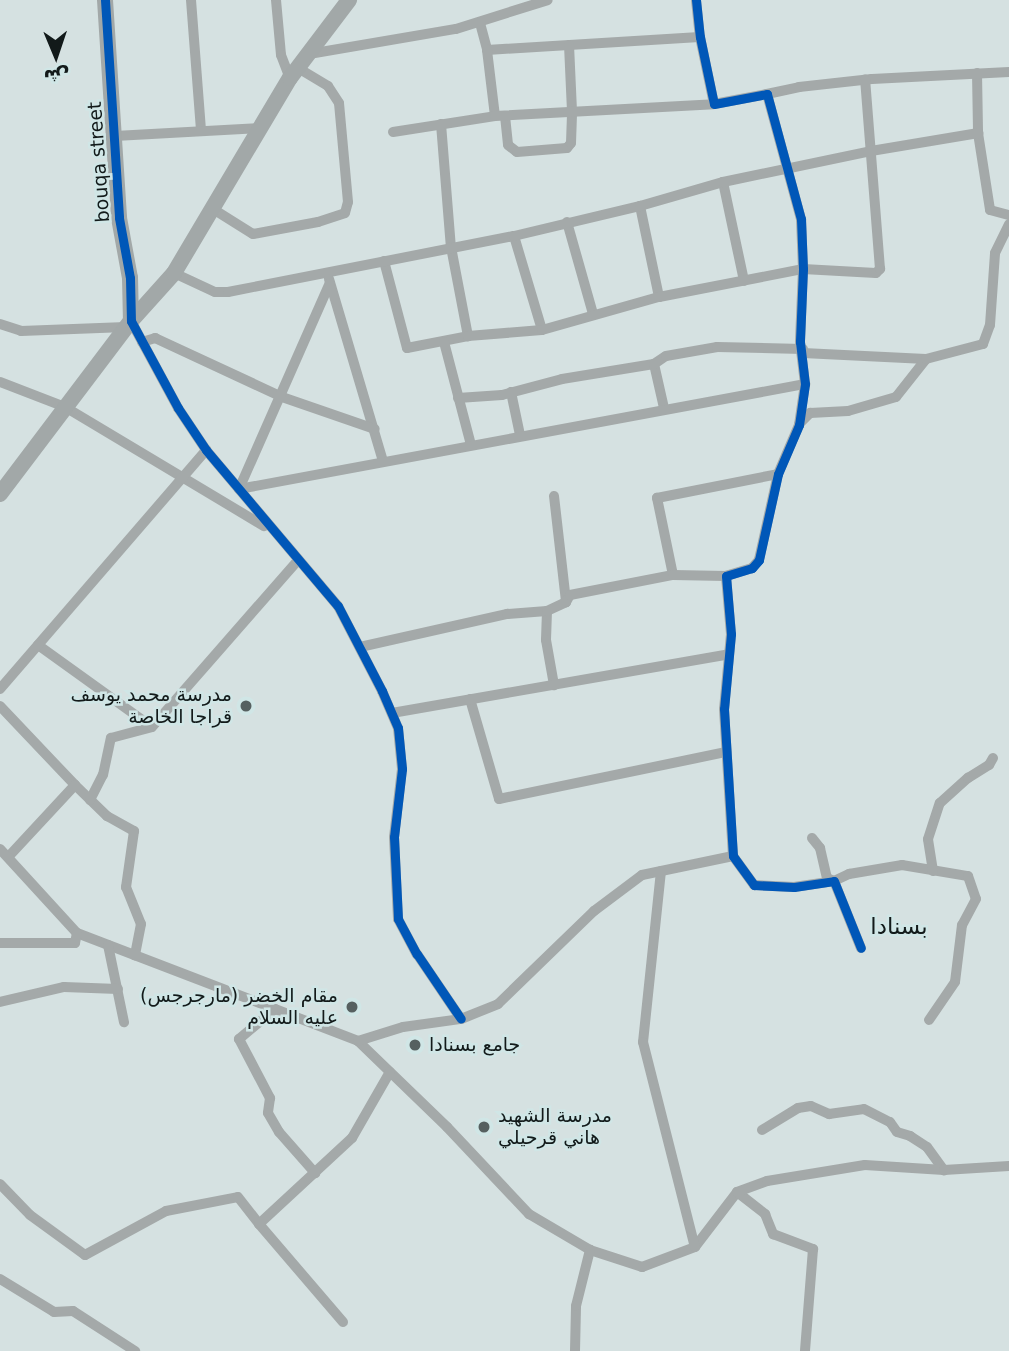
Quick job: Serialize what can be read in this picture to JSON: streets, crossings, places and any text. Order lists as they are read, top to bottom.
{
  "streets": {
    "street": ["bouqa street"]
  },
  "districts": ["بسنادا"],
  "places": [
    "مدرسة محمد يوسف قراجا الخاصة",
    "مقام الخضر (مارجرجس) عليه السلام",
    "جامع بسنادا",
    "مدرسة الشهيد هاني قرحيلي"
  ],
  "north": "bottom"
}
